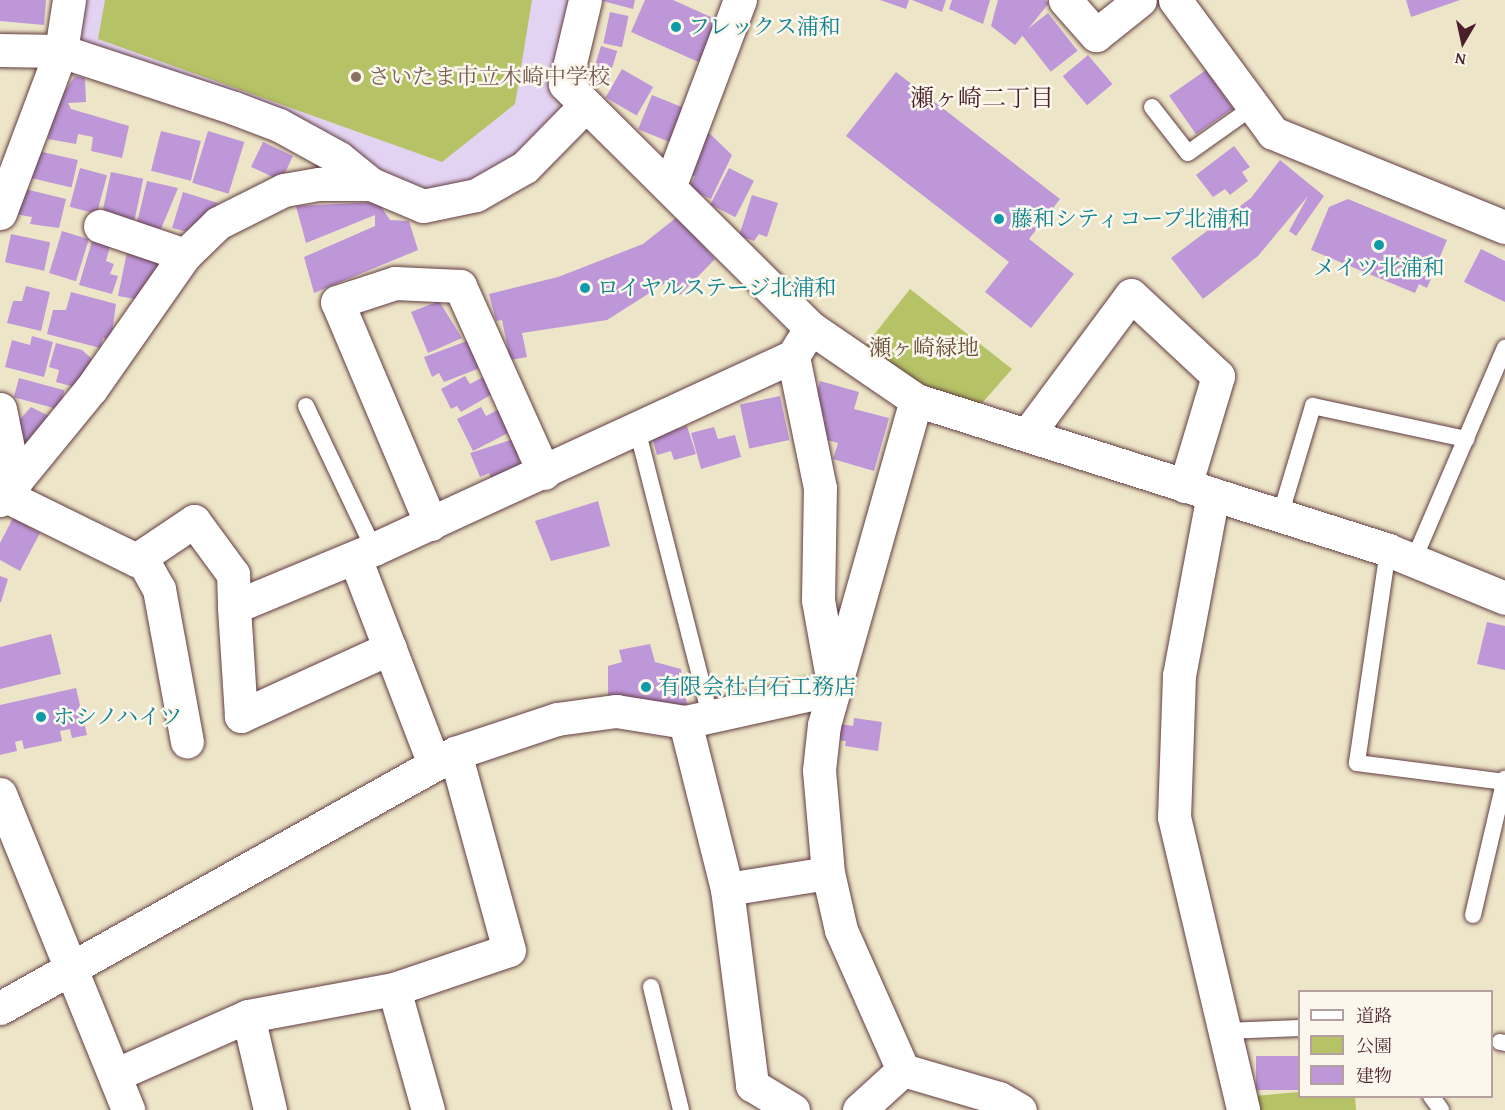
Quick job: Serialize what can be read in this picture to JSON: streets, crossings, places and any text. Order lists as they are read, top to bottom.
{
  "districts": ["瀬ヶ崎二丁目"],
  "parks": ["瀬ヶ崎緑地"],
  "places": [
    "フレックス浦和",
    "さいたま市立木崎中学校",
    "藤和シティコープ北浦和",
    "メイツ北浦和",
    "ロイヤルステージ北浦和",
    "有限会社白石工務店",
    "ホシノハイツ"
  ],
  "legend": ["道路", "公園", "建物"],
  "north": "bottom"
}
